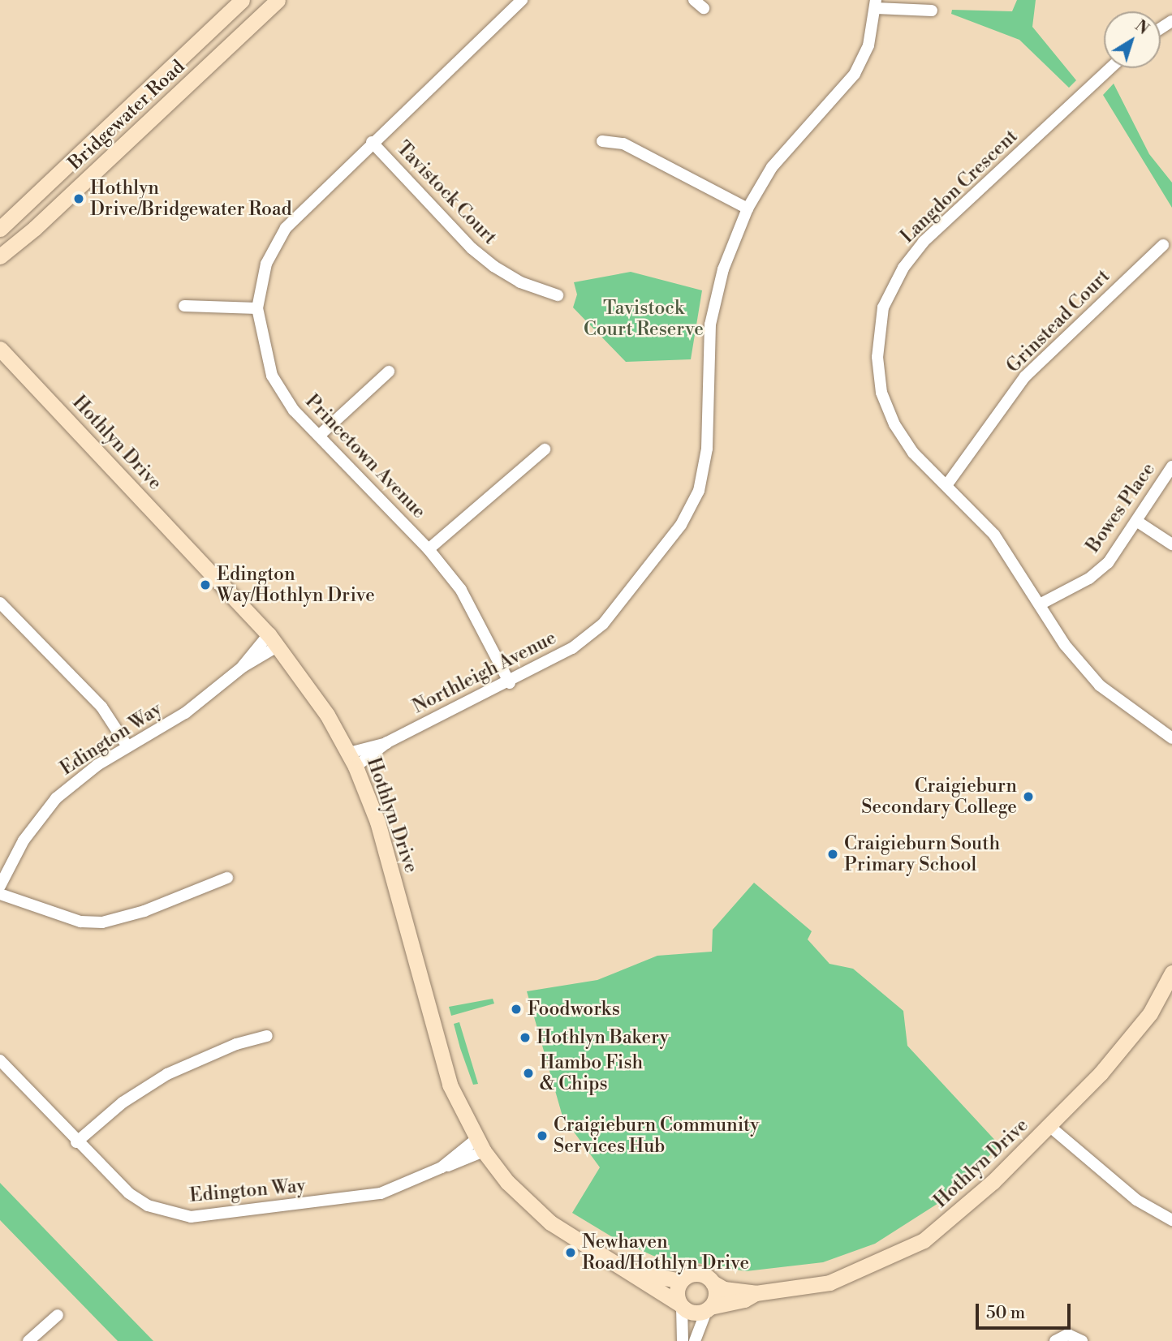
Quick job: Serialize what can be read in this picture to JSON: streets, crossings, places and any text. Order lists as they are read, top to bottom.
{
  "streets": {
    "street": [
      "Bridgewater Road",
      "Langdon Crescent",
      "Tavistock Court",
      "Grinstead Court",
      "Hothlyn Drive",
      "Princetown Avenue",
      "Bowes Place",
      "Northleigh Avenue",
      "Edington Way"
    ]
  },
  "crossings": [
    ["Langdon Crescent", "Grinstead Court"],
    ["Langdon Crescent", "Bowes Place"],
    ["Tavistock Court", "Princetown Avenue"],
    ["Hothlyn Drive", "Northleigh Avenue"],
    ["Hothlyn Drive", "Edington Way"],
    ["Princetown Avenue", "Northleigh Avenue"]
  ],
  "parks": ["Tavistock Court Reserve"],
  "places": [
    "Hothlyn Drive/Bridgewater Road",
    "Edington Way/Hothlyn Drive",
    "Craigieburn Secondary College",
    "Craigieburn South Primary School",
    "Foodworks",
    "Hothlyn Bakery",
    "Hambo Fish & Chips",
    "Craigieburn Community Services Hub",
    "Newhaven Road/Hothlyn Drive"
  ],
  "scale_bar": "50 m",
  "north": "top right"
}
